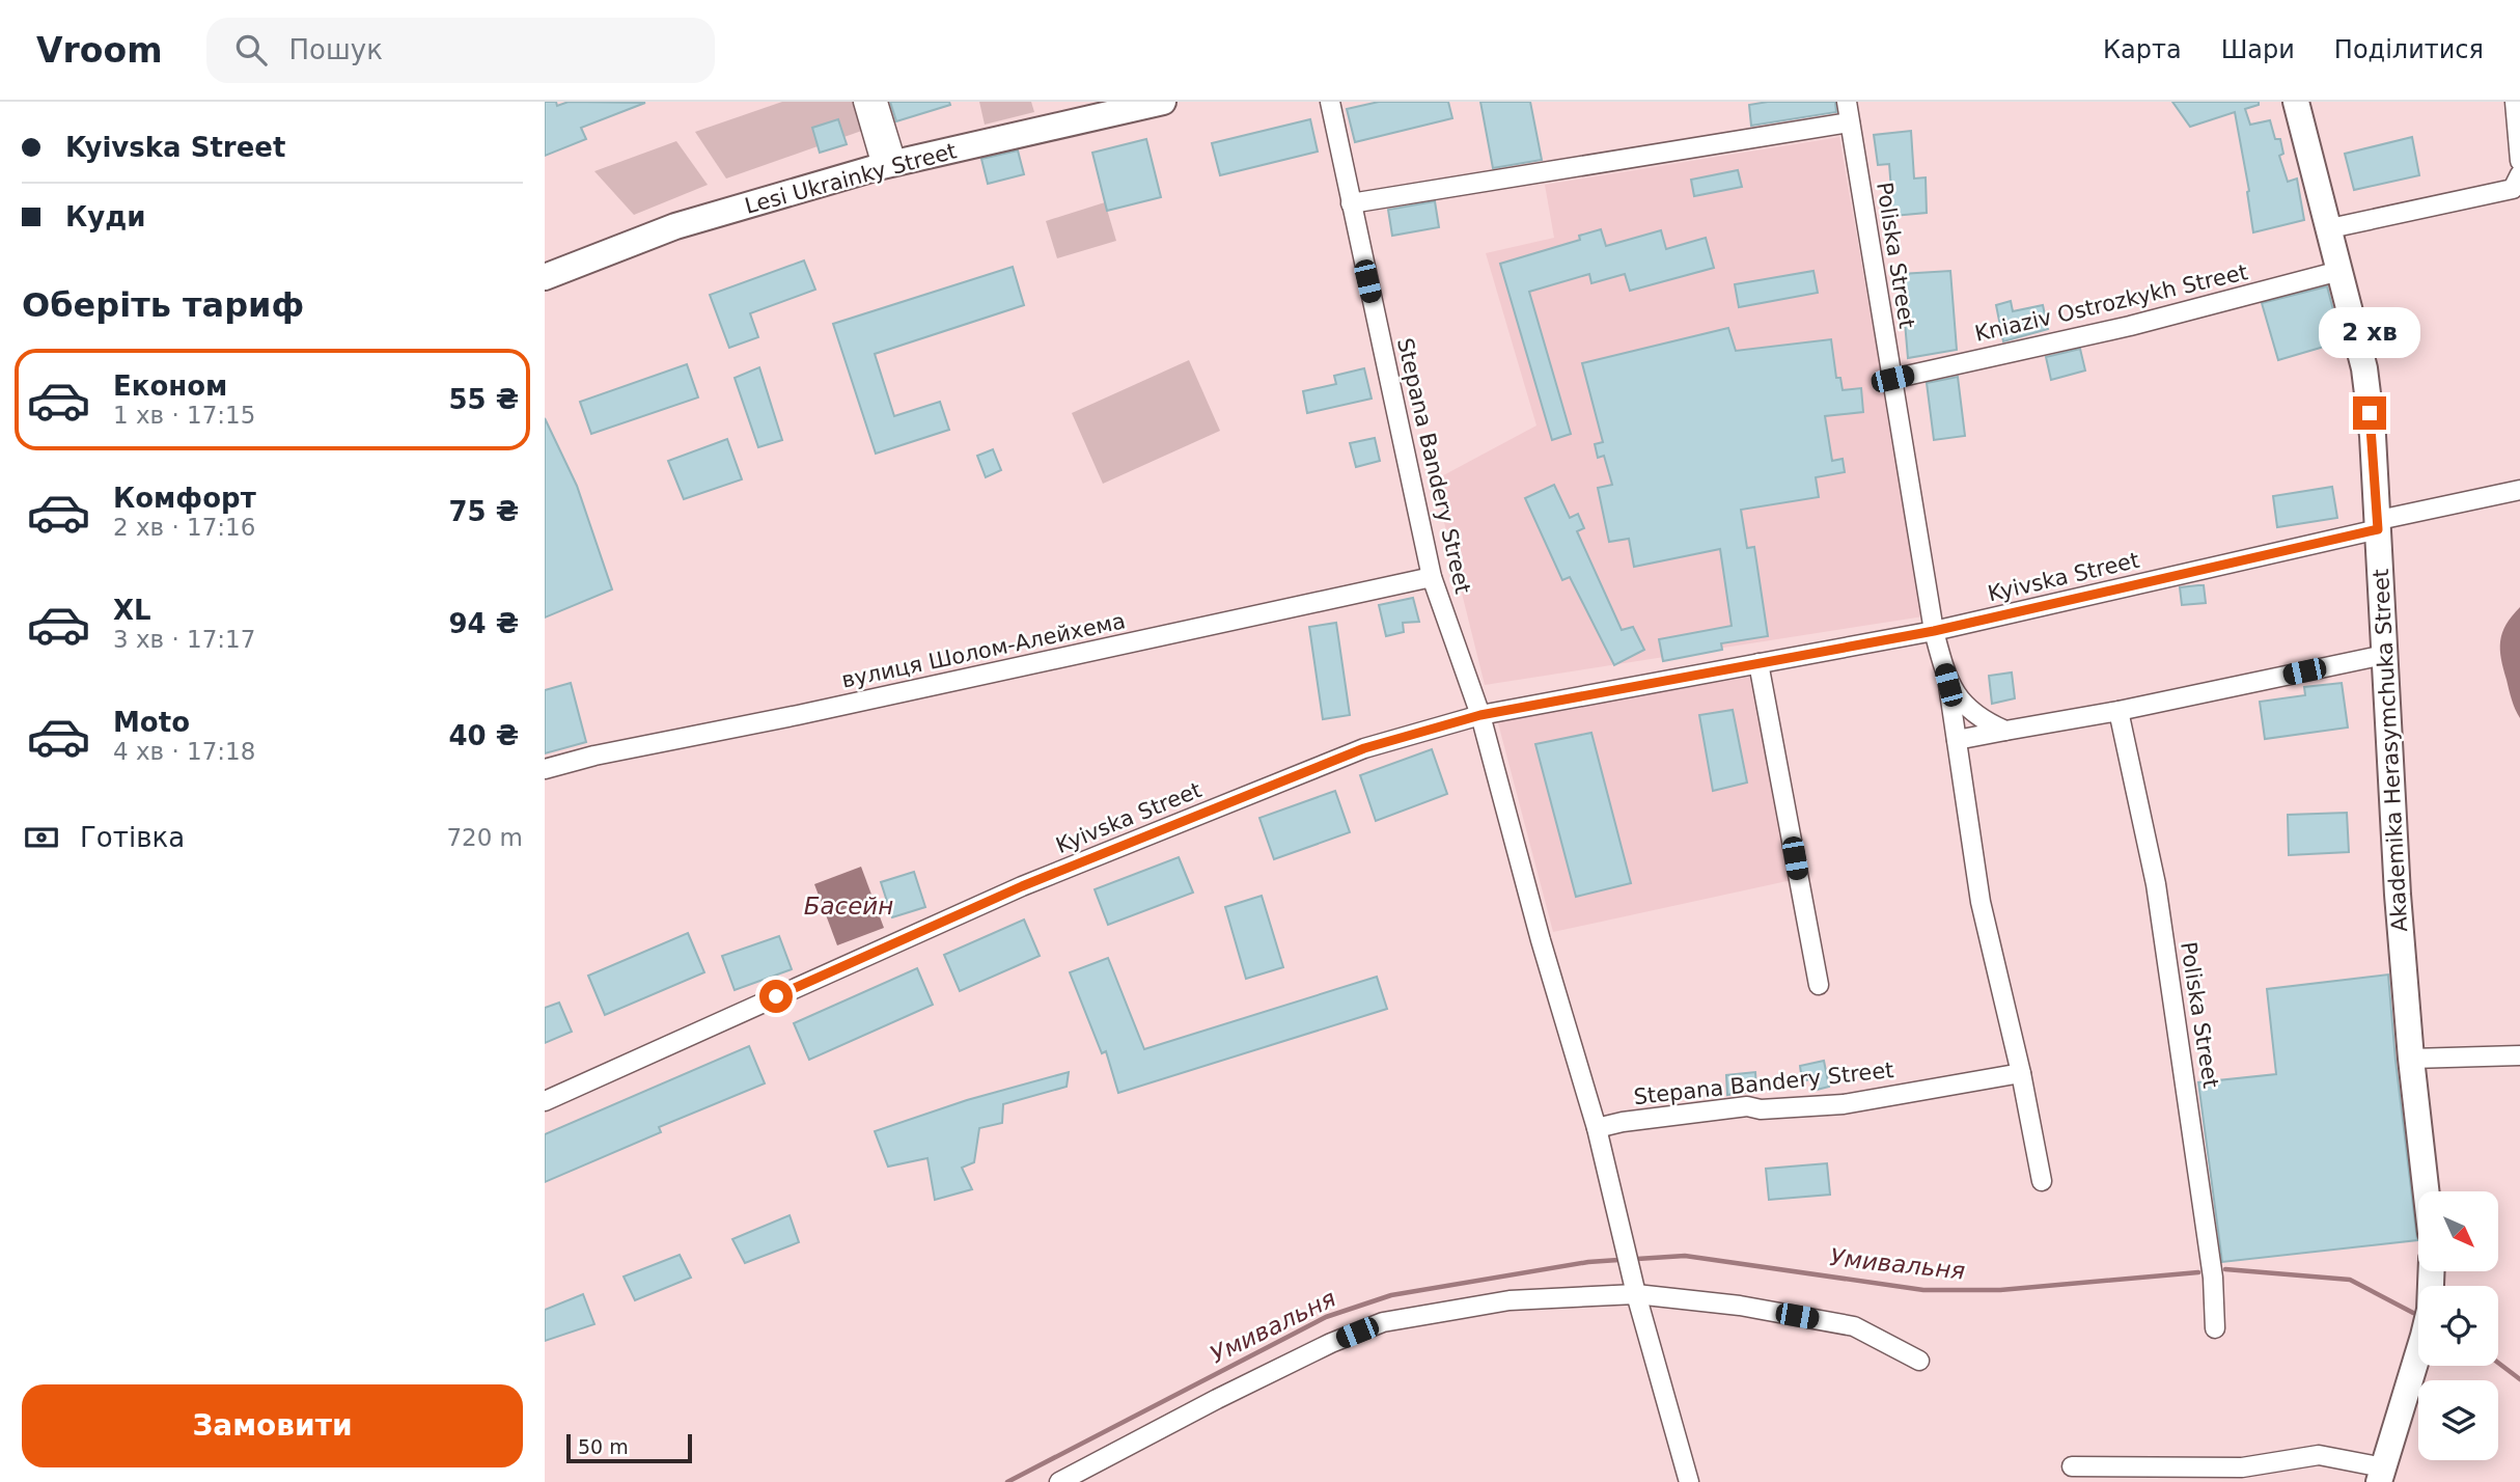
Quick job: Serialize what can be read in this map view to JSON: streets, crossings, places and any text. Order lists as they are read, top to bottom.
{
  "streets": {
    "main road": ["Lesi Ukrainky Street", "Akademika Herasymchuka Street"],
    "street": [
      "Poliska Street",
      "Kniaziv Ostrozkykh Street",
      "Stepana Bandery Street",
      "Kyivska Street",
      "вулиця Шолом-Алейхема"
    ]
  },
  "crossings": [
    ["Poliska Street", "Kniaziv Ostrozkykh Street"],
    ["Poliska Street", "Kyivska Street"],
    ["Kniaziv Ostrozkykh Street", "Akademika Herasymchuka Street"],
    ["Stepana Bandery Street", "Kyivska Street"],
    ["Stepana Bandery Street", "вулиця Шолом-Алейхема"],
    ["Kyivska Street", "Akademika Herasymchuka Street"]
  ],
  "water": ["Басейн", "Умивальня"],
  "scale_bar": "50 m",
  "north": "bottom right",
  "page": {
    "header": "Vroom",
    "search": "Пошук",
    "nav": ["Карта", "Шари", "Поділитися"],
    "banner": ["Kyivska Street", "Куди"],
    "heading": "Оберіть тариф",
    "bubble": "2 хв",
    "list": [
      {
        "name": "Економ",
        "note": "1 хв · 17:15",
        "value": "55 ₴"
      },
      {
        "name": "Комфорт",
        "note": "2 хв · 17:16",
        "value": "75 ₴"
      },
      {
        "name": "XL",
        "note": "3 хв · 17:17",
        "value": "94 ₴"
      },
      {
        "name": "Moto",
        "note": "4 хв · 17:18",
        "value": "40 ₴"
      }
    ],
    "pay": ["Готівка", "720 m"],
    "buttons": "Замовити",
    "scale": "50 m"
  }
}
